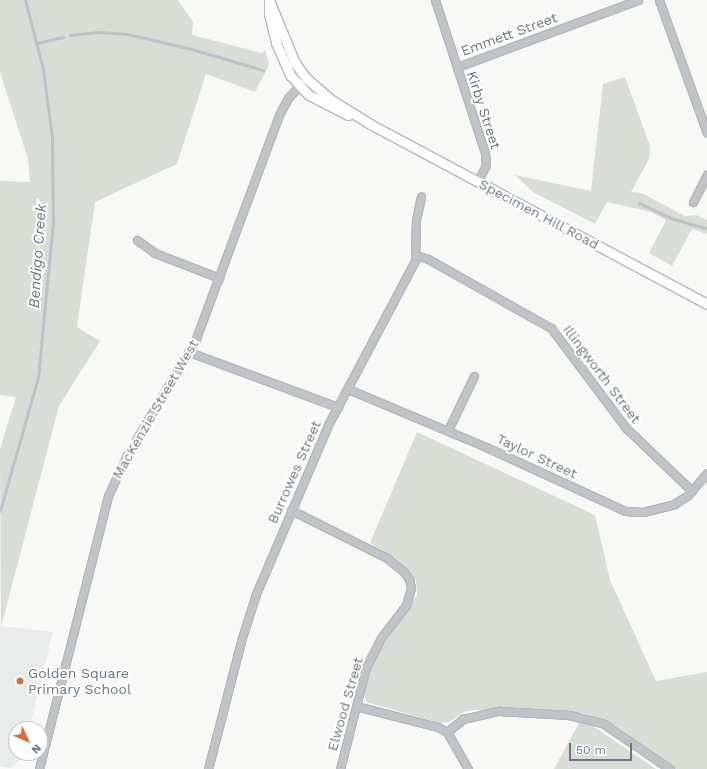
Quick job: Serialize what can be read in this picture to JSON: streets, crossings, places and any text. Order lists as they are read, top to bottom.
{
  "streets": {
    "main road": ["Specimen Hill Road"],
    "street": [
      "Emmett Street",
      "Kirby Street",
      "Illingworth Street",
      "MacKenzie Street West",
      "Taylor Street",
      "Burrowes Street",
      "Elwood Street"
    ]
  },
  "crossings": [
    ["Emmett Street", "Kirby Street"],
    ["Kirby Street", "Specimen Hill Road"],
    ["Specimen Hill Road", "MacKenzie Street West"],
    ["Illingworth Street", "Taylor Street"],
    ["Illingworth Street", "Burrowes Street"],
    ["Taylor Street", "Burrowes Street"],
    ["Burrowes Street", "Elwood Street"]
  ],
  "water": ["Bendigo Creek"],
  "places": ["Golden Square Primary School"],
  "scale_bar": "50 m",
  "north": "bottom right"
}
